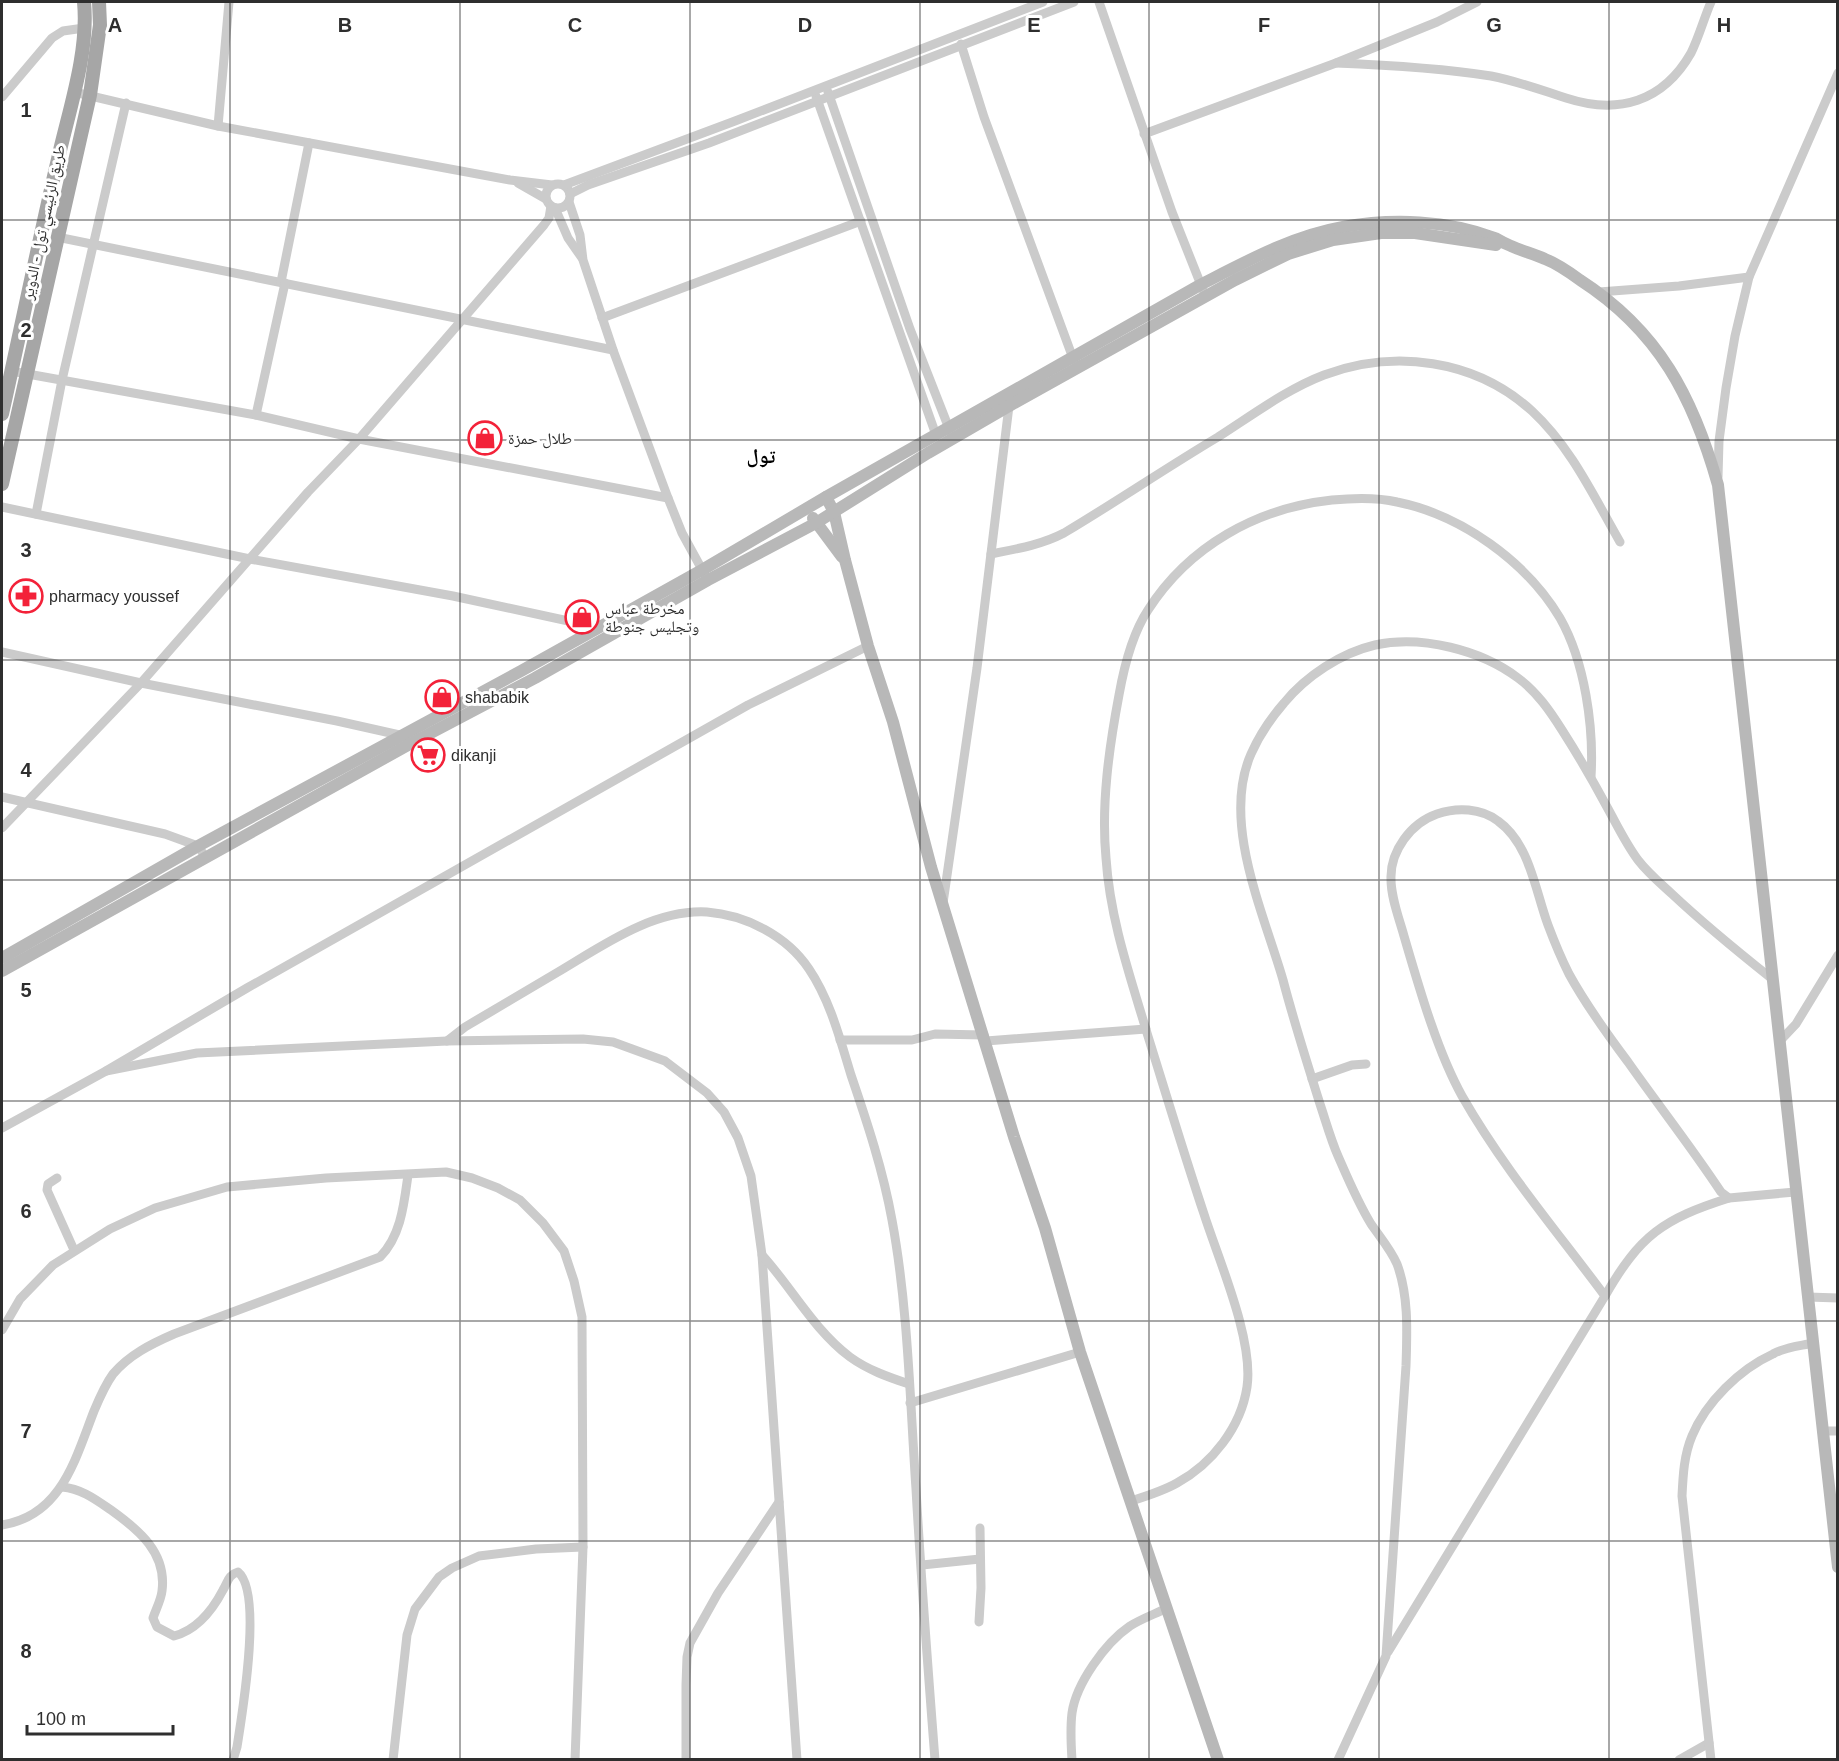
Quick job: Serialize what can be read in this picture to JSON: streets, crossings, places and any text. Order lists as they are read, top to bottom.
{
  "streets": {
    "main road": ["طريق الرئيسي تول - الدوير"]
  },
  "districts": ["تول"],
  "places": {
    "shop": ["طلال حمزة", "مخرطة عباس وتجليس جنوطة", "shababik"],
    "pharmacy": ["pharmacy youssef"],
    "supermarket": ["dikanji"]
  },
  "scale_bar": "100 m",
  "grid": {
    "columns": [
      "A",
      "B",
      "C",
      "D",
      "E",
      "F",
      "G",
      "H"
    ],
    "rows": [
      "1",
      "2",
      "3",
      "4",
      "5",
      "6",
      "7",
      "8"
    ]
  }
}
